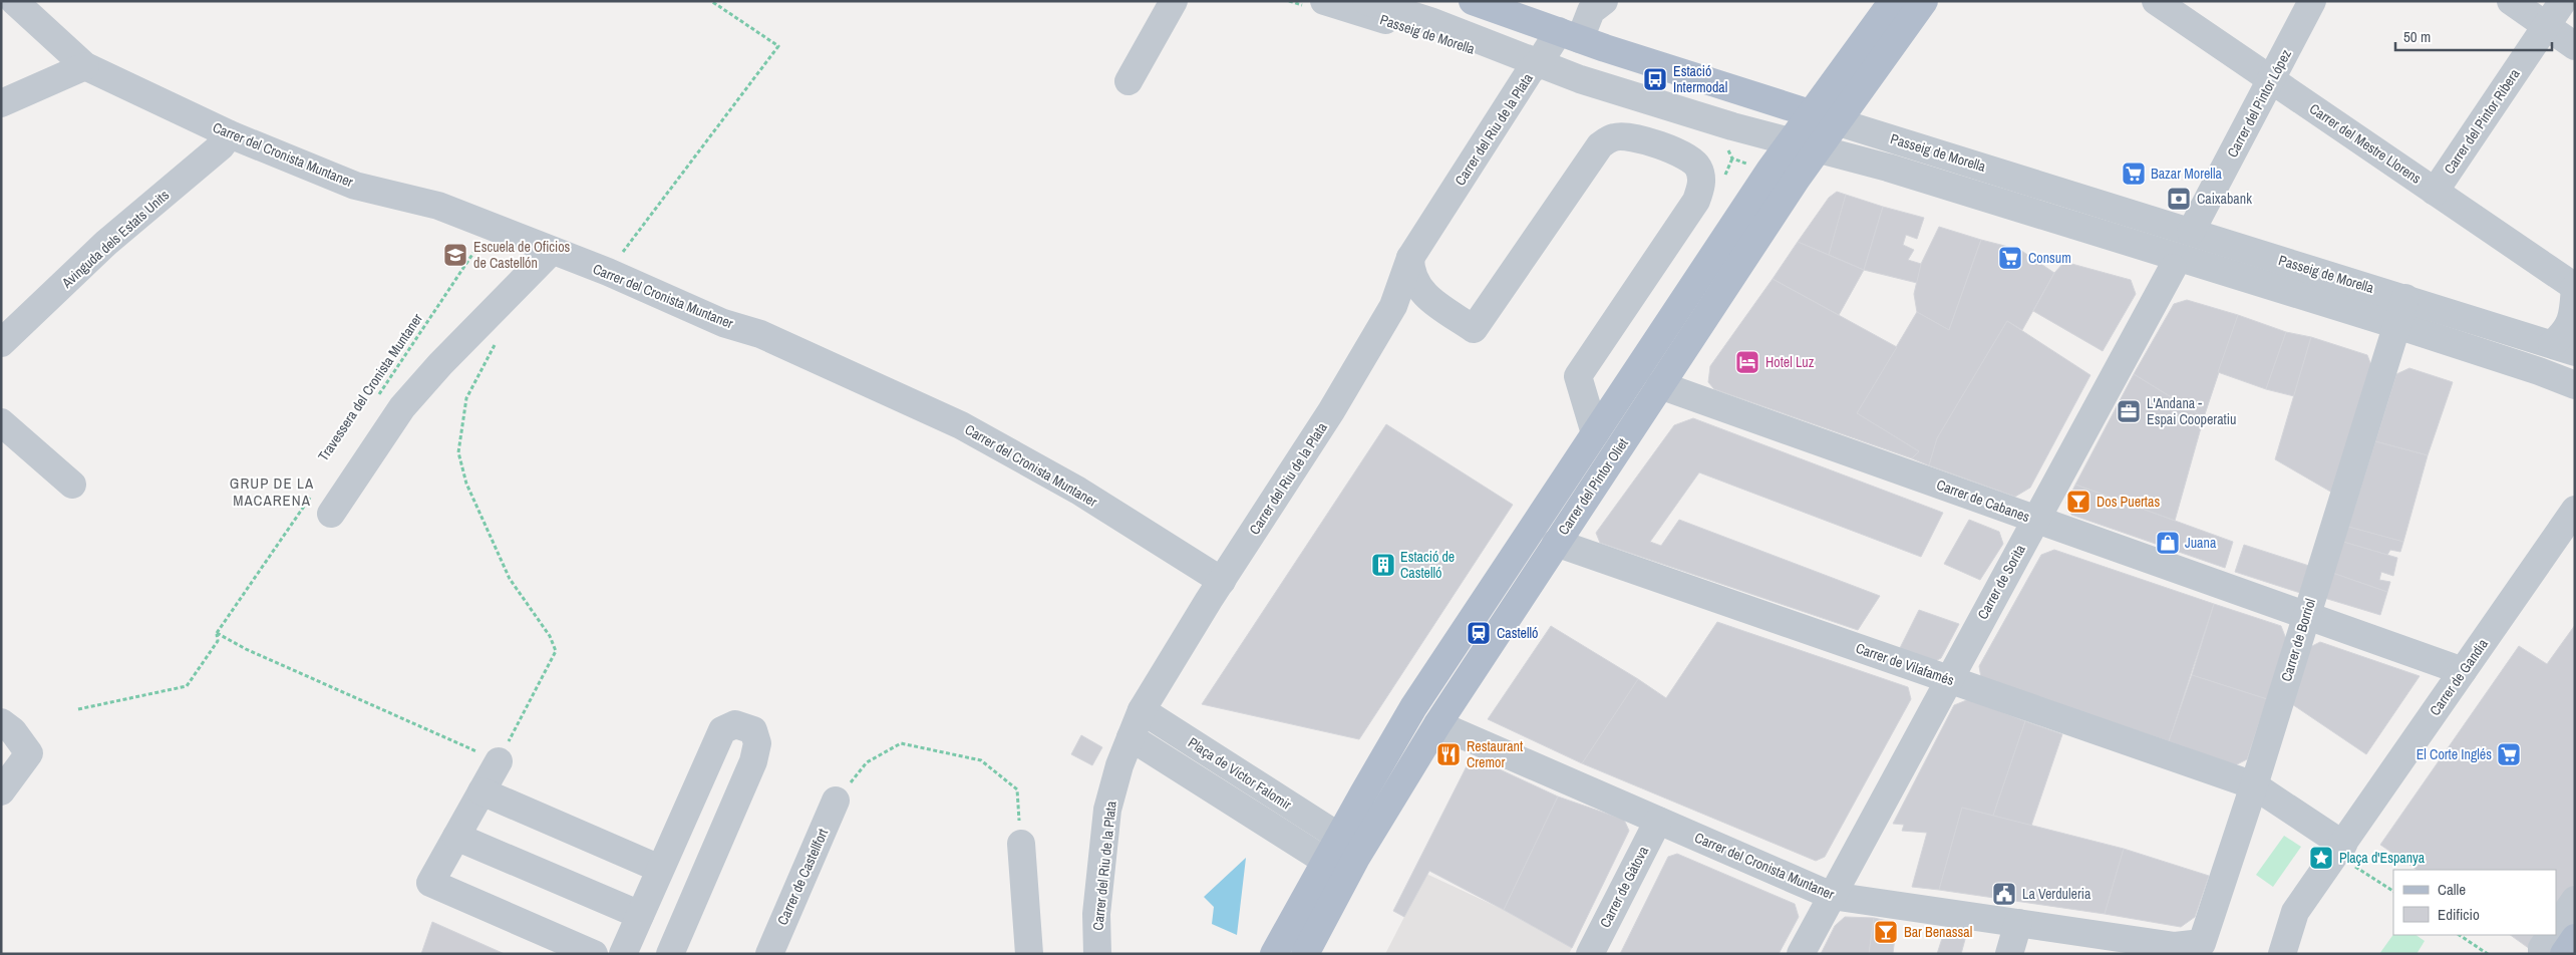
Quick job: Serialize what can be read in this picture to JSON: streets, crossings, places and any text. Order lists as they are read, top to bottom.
{
  "streets": {
    "main road": ["Passeig de Morella", "Carrer del Pintor Oliet"],
    "street": [
      "Carrer del Pintor López",
      "Carrer del Pintor Ribera",
      "Carrer del Riu de la Plata",
      "Carrer del Mestre Llorens",
      "Carrer del Cronista Muntaner",
      "Avinguda dels Estats Units",
      "Carrer de Cabanes",
      "Carrer de Sorita",
      "Carrer de Borriol",
      "Carrer de Vilafamés",
      "Carrer de Gandia",
      "Plaça de Víctor Falomir",
      "Carrer de Castellfort",
      "Carrer de Gàtova"
    ],
    "path": ["Travessera del Cronista Muntaner"]
  },
  "crossings": [
    ["Passeig de Morella", "Carrer del Pintor López"],
    ["Passeig de Morella", "Carrer del Riu de la Plata"],
    ["Passeig de Morella", "Carrer del Mestre Llorens"],
    ["Passeig de Morella", "Carrer del Pintor Oliet"],
    ["Passeig de Morella", "Carrer de Sorita"],
    ["Passeig de Morella", "Carrer de Borriol"],
    ["Carrer del Pintor López", "Carrer del Mestre Llorens"],
    ["Carrer del Pintor Ribera", "Carrer del Mestre Llorens"],
    ["Carrer del Riu de la Plata", "Carrer del Cronista Muntaner"],
    ["Carrer del Riu de la Plata", "Plaça de Víctor Falomir"],
    ["Carrer del Cronista Muntaner", "Avinguda dels Estats Units"],
    ["Carrer del Cronista Muntaner", "Travessera del Cronista Muntaner"],
    ["Carrer del Cronista Muntaner", "Carrer del Pintor Oliet"],
    ["Carrer del Cronista Muntaner", "Carrer de Sorita"],
    ["Carrer del Cronista Muntaner", "Carrer de Borriol"],
    ["Carrer del Cronista Muntaner", "Carrer de Gàtova"],
    ["Carrer del Pintor Oliet", "Carrer de Cabanes"],
    ["Carrer del Pintor Oliet", "Carrer de Vilafamés"],
    ["Carrer del Pintor Oliet", "Plaça de Víctor Falomir"],
    ["Carrer de Cabanes", "Carrer de Sorita"],
    ["Carrer de Cabanes", "Carrer de Borriol"],
    ["Carrer de Cabanes", "Carrer de Gandia"],
    ["Carrer de Sorita", "Carrer de Vilafamés"],
    ["Carrer de Borriol", "Carrer de Vilafamés"]
  ],
  "districts": ["GRUP DE LA MACARENA"],
  "places": {
    "bus stop": ["Estació Intermodal"],
    "supermarket": ["Bazar Morella", "Consum", "El Corte Inglés"],
    "bank": ["Caixabank"],
    "school or university": ["Escuela de Oficios de Castellón"],
    "hotel": ["Hotel Luz"],
    "office": ["L'Andana - Espai Cooperatiu"],
    "bar": ["Dos Puertas", "Bar Benassal"],
    "shop": ["Juana"],
    "building": ["Estació de Castelló"],
    "station": ["Castelló"],
    "restaurant": ["Restaurant Cremor"],
    "place": ["Plaça d'Espanya"],
    "public building": ["La Verduleria"]
  },
  "legend": ["Calle", "Edificio"],
  "scale_bar": "50 m"
}
